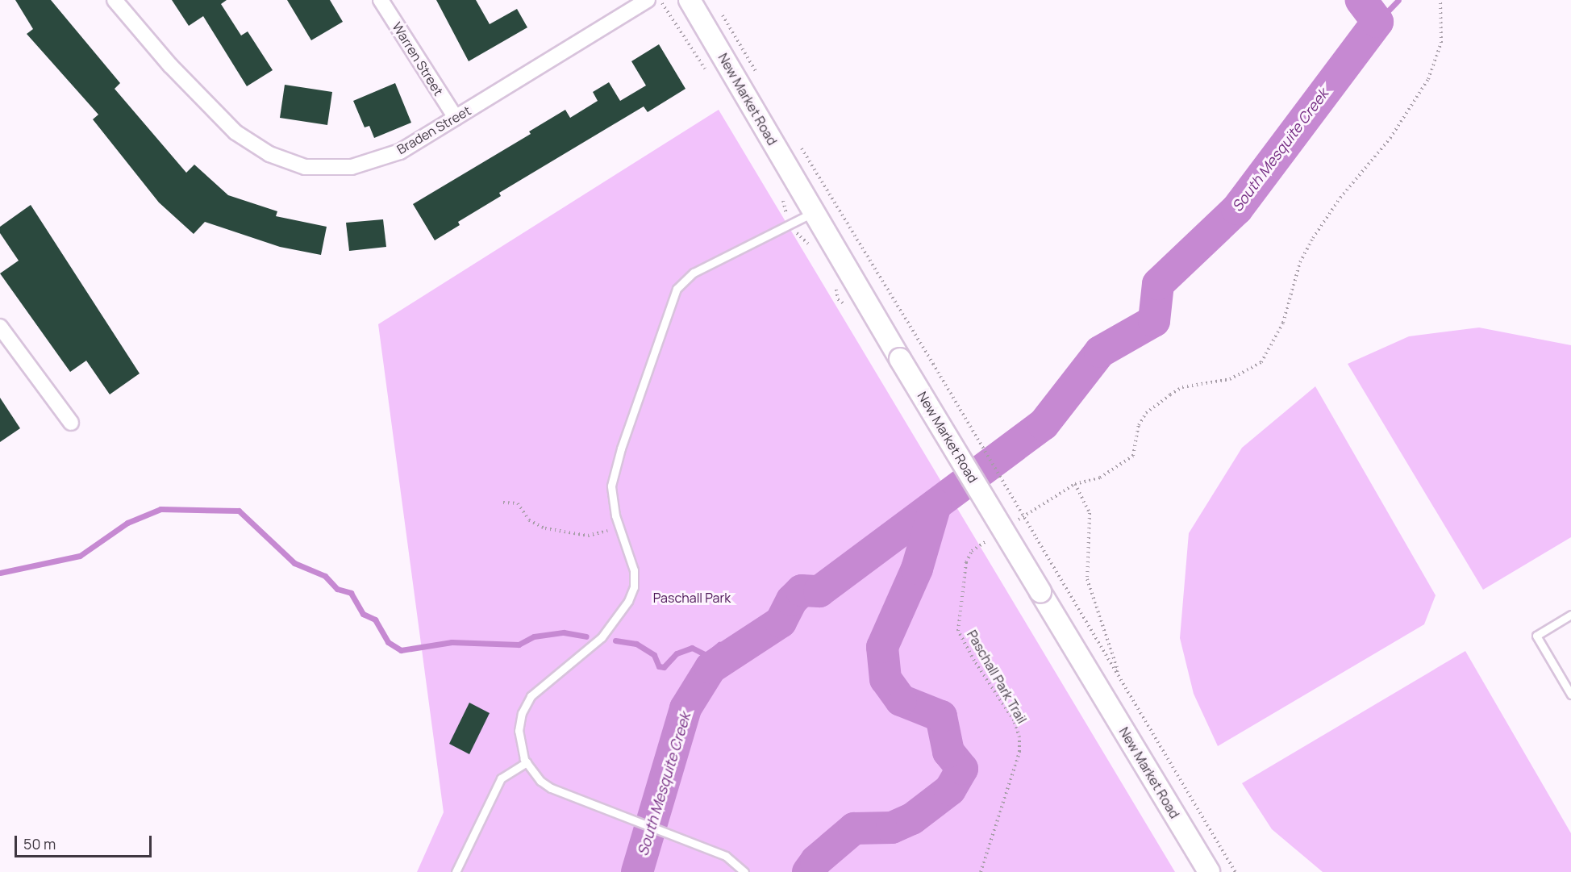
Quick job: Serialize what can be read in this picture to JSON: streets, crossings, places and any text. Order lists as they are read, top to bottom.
{
  "streets": {
    "street": ["Warren Street", "New Market Road", "Braden Street"],
    "path": ["Paschall Park Trail"]
  },
  "crossings": [
    ["Warren Street", "Braden Street"]
  ],
  "water": ["South Mesquite Creek"],
  "parks": ["Paschall Park"],
  "scale_bar": "50 m"
}
